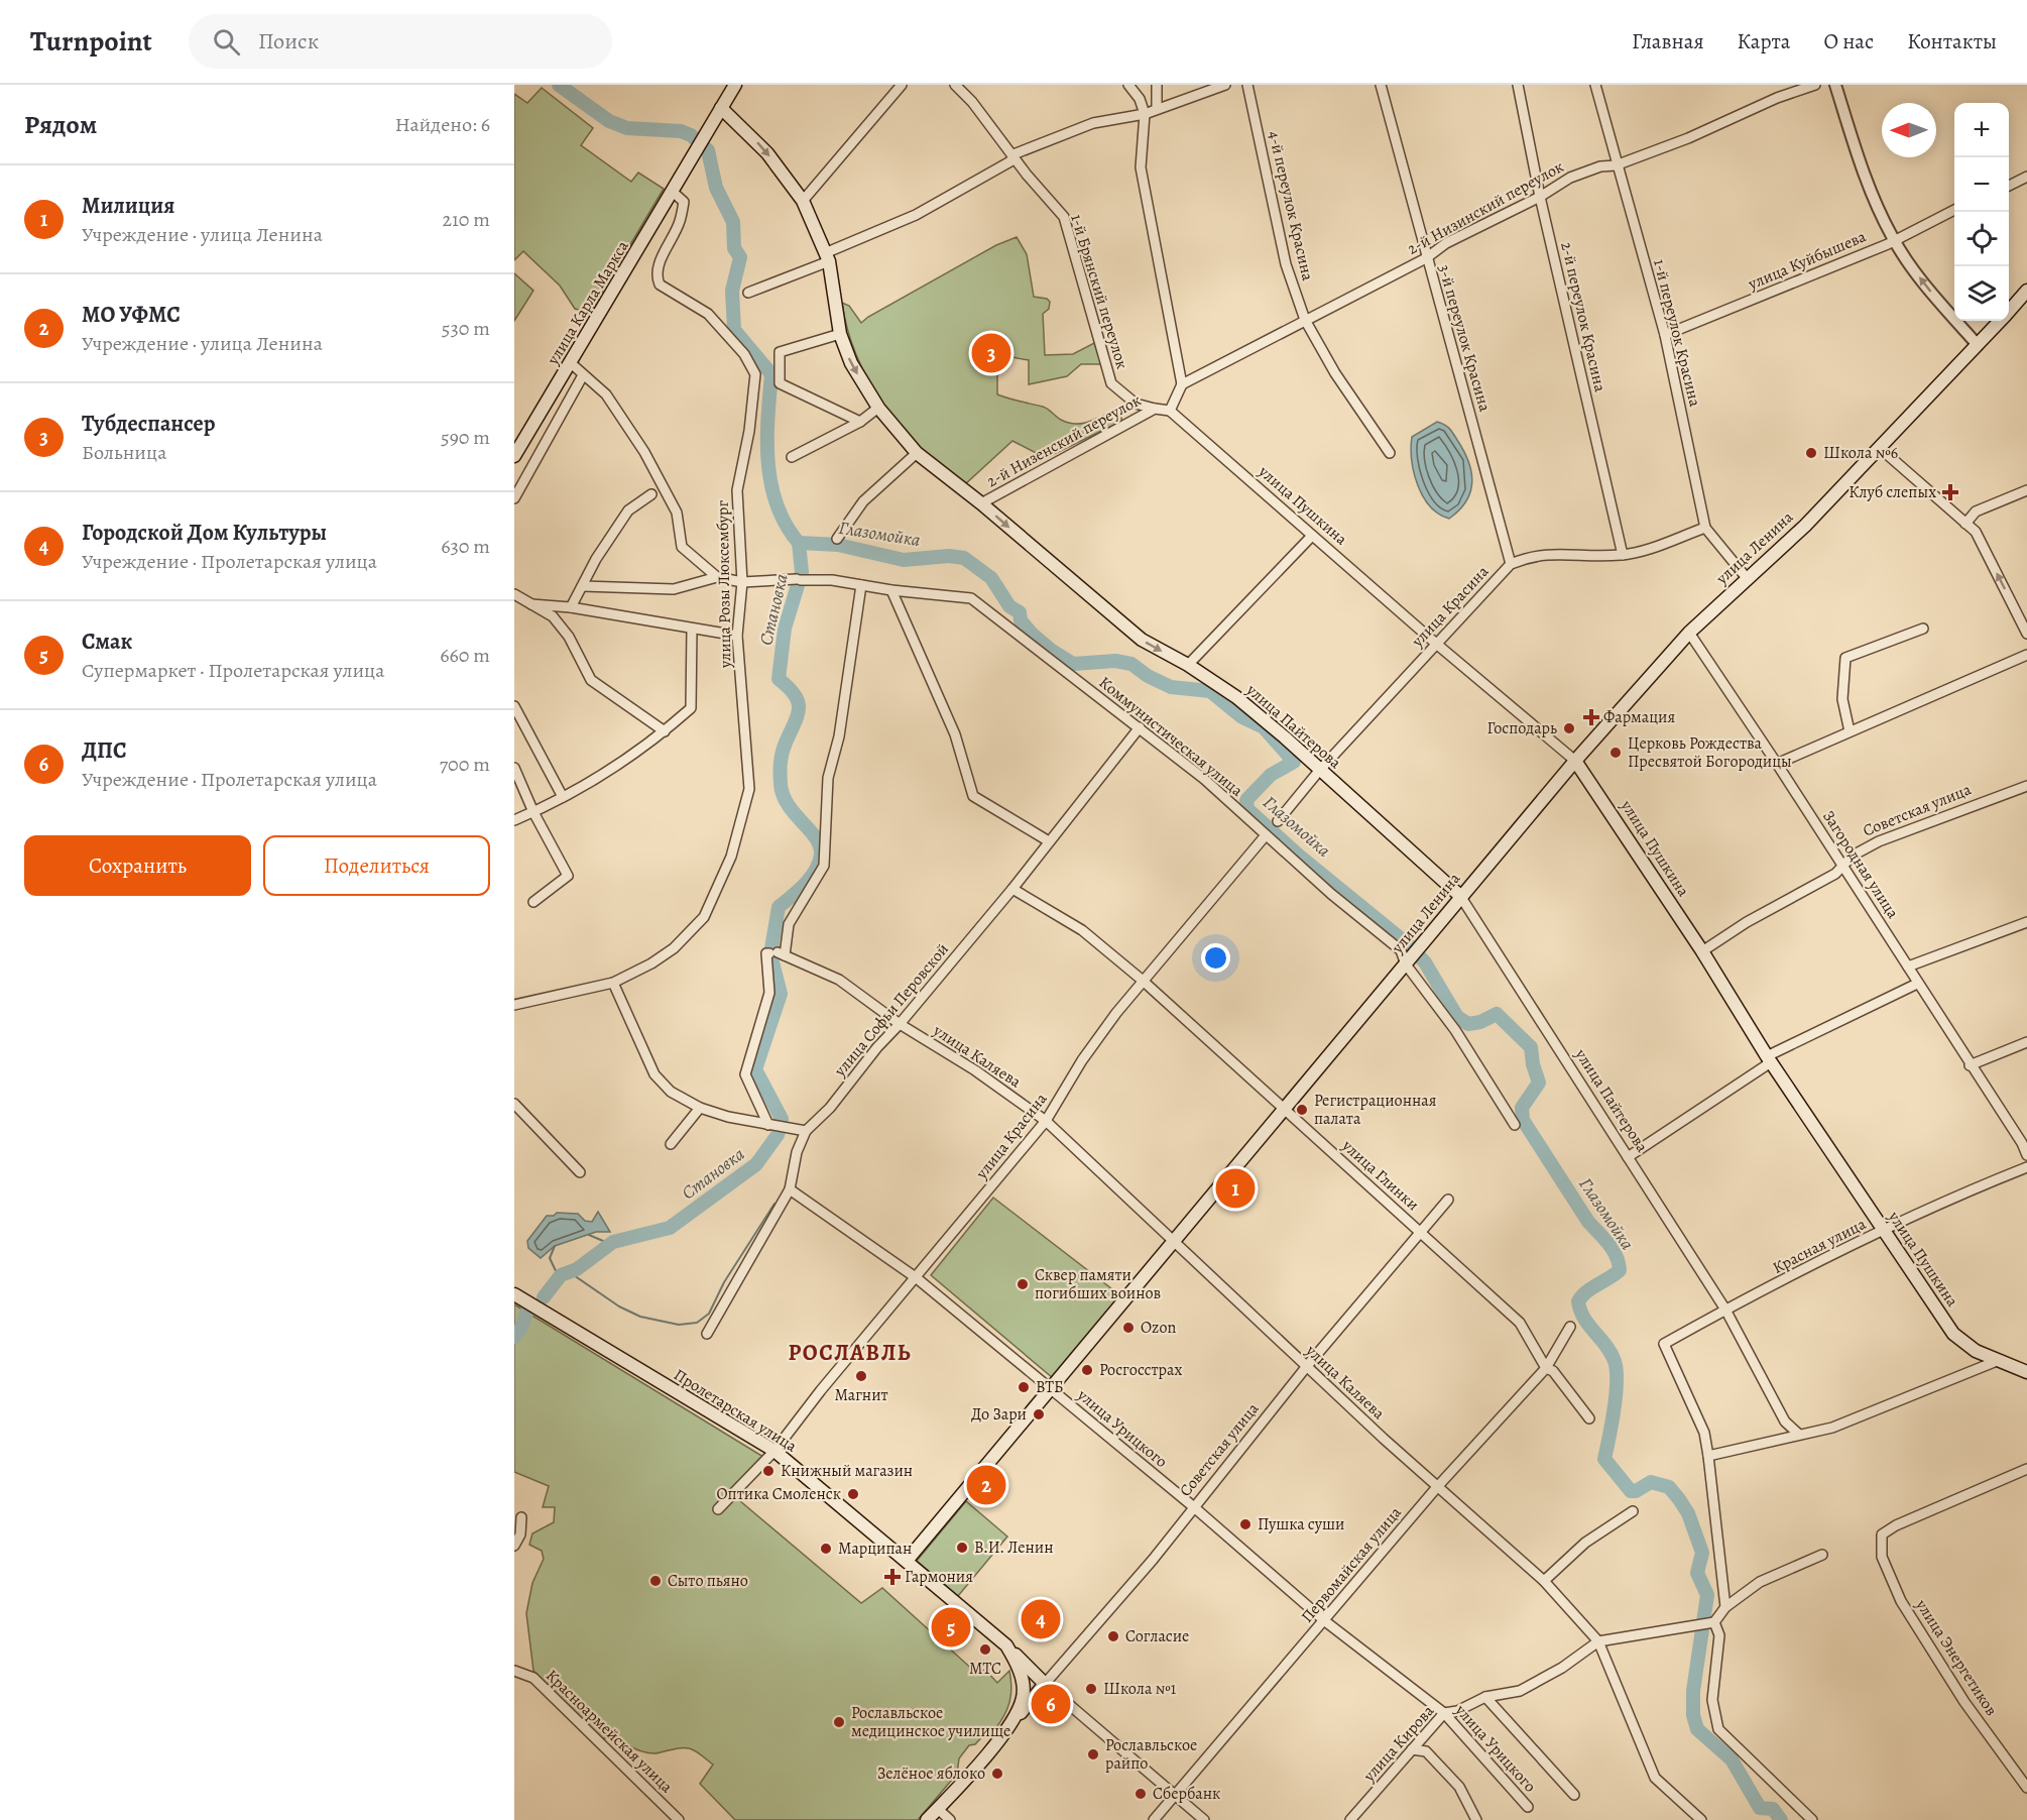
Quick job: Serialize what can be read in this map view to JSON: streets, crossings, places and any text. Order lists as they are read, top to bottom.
{
  "streets": {
    "main road": [
      "улица Карла Маркса",
      "улица Пушкина",
      "улица Ленина",
      "улица Пайтерова",
      "Советская улица",
      "Пролетарская улица"
    ],
    "street": [
      "4-й переулок Красина",
      "2-й Низинский переулок",
      "улица Куйбышева",
      "1-й Брянский переулок",
      "2-й переулок Красина",
      "1-й переулок Красина",
      "3-й переулок Красина",
      "2-й Низенский переулок",
      "улица Розы Люксембург",
      "улица Красина",
      "Коммунистическая улица",
      "Загородная улица",
      "улица Софьи Перовской",
      "улица Каляева",
      "улица Глинки",
      "Красная улица",
      "улица Урицкого",
      "Первомайская улица",
      "улица Энергетиков",
      "Красноармейская улица",
      "улица Кирова"
    ]
  },
  "crossings": [
    ["4-й переулок Красина", "2-й Низинский переулок"],
    ["2-й Низинский переулок", "2-й переулок Красина"],
    ["2-й Низинский переулок", "1-й переулок Красина"],
    ["2-й Низинский переулок", "3-й переулок Красина"],
    ["улица Куйбышева", "1-й переулок Красина"],
    ["1-й Брянский переулок", "2-й Низенский переулок"],
    ["улица Карла Маркса", "улица Розы Люксембург"],
    ["улица Карла Маркса", "улица Пайтерова"],
    ["улица Карла Маркса", "Коммунистическая улица"],
    ["2-й переулок Красина", "улица Красина"],
    ["1-й переулок Красина", "улица Ленина"],
    ["1-й переулок Красина", "улица Красина"],
    ["3-й переулок Красина", "улица Красина"],
    ["2-й Низенский переулок", "улица Пушкина"],
    ["2-й Низенский переулок", "улица Пайтерова"],
    ["улица Пушкина", "улица Ленина"],
    ["улица Пушкина", "улица Красина"],
    ["улица Пушкина", "Советская улица"],
    ["улица Пушкина", "Красная улица"],
    ["улица Ленина", "улица Пайтерова"],
    ["улица Ленина", "Коммунистическая улица"],
    ["улица Ленина", "Загородная улица"],
    ["улица Ленина", "улица Каляева"],
    ["улица Ленина", "улица Глинки"],
    ["улица Ленина", "Пролетарская улица"],
    ["улица Ленина", "улица Урицкого"],
    ["улица Розы Люксембург", "Коммунистическая улица"],
    ["улица Красина", "улица Пайтерова"],
    ["улица Красина", "Коммунистическая улица"],
    ["улица Красина", "улица Каляева"],
    ["улица Красина", "улица Глинки"],
    ["улица Красина", "Пролетарская улица"],
    ["улица Красина", "улица Урицкого"],
    ["улица Пайтерова", "Красная улица"],
    ["Коммунистическая улица", "улица Софьи Перовской"],
    ["Советская улица", "Загородная улица"],
    ["Советская улица", "улица Каляева"],
    ["Советская улица", "улица Глинки"],
    ["Советская улица", "Пролетарская улица"],
    ["Советская улица", "улица Урицкого"],
    ["улица Софьи Перовской", "улица Каляева"],
    ["улица Софьи Перовской", "улица Глинки"],
    ["улица Софьи Перовской", "улица Урицкого"],
    ["улица Каляева", "Первомайская улица"],
    ["улица Каляева", "улица Кирова"],
    ["улица Глинки", "Первомайская улица"],
    ["Пролетарская улица", "Первомайская улица"],
    ["улица Урицкого", "Первомайская улица"],
    ["улица Урицкого", "улица Кирова"]
  ],
  "districts": ["РОСЛАВЛЬ"],
  "water": ["Глазомойка", "Становка"],
  "places": {
    "other": [
      "Школа №6",
      "Господарь",
      "Церковь Рождества Пресвятой Богородицы",
      "Регистрационная палата",
      "Сквер памяти погибших воинов",
      "Ozon",
      "Росгосстрах",
      "Магнит",
      "ВТБ",
      "До Зари",
      "Книжный магазин",
      "Оптика Смоленск",
      "Пушка суши",
      "В.И. Ленин",
      "Марципан",
      "Сыто пьяно",
      "Согласие",
      "МТС",
      "Школа №1",
      "Рославльское медицинское училище",
      "Рославльское райпо",
      "Зелёное яблоко",
      "Сбербанк"
    ],
    "health": ["Клуб слепых", "Фармация", "Гармония"]
  },
  "north": "left",
  "page": {
    "header": "Turnpoint",
    "search": "Поиск",
    "nav": [
      "Главная",
      "Карта",
      "О нас",
      "Контакты"
    ],
    "heading": ["Рядом", "Найдено: 6"],
    "map_buttons": ["+", "−"],
    "list": [
      {
        "mark": "1",
        "name": "Милиция",
        "note": "Учреждение · улица Ленина",
        "value": "210 m"
      },
      {
        "mark": "2",
        "name": "МО УФМС",
        "note": "Учреждение · улица Ленина",
        "value": "530 m"
      },
      {
        "mark": "3",
        "name": "Тубдеспансер",
        "note": "Больница",
        "value": "590 m"
      },
      {
        "mark": "4",
        "name": "Городской Дом Культуры",
        "note": "Учреждение · Пролетарская улица",
        "value": "630 m"
      },
      {
        "mark": "5",
        "name": "Смак",
        "note": "Супермаркет · Пролетарская улица",
        "value": "660 m"
      },
      {
        "mark": "6",
        "name": "ДПС",
        "note": "Учреждение · Пролетарская улица",
        "value": "700 m"
      }
    ],
    "pins": [
      "3",
      "1",
      "2",
      "4",
      "5",
      "6"
    ],
    "buttons": ["Сохранить", "Поделиться"]
  }
}
